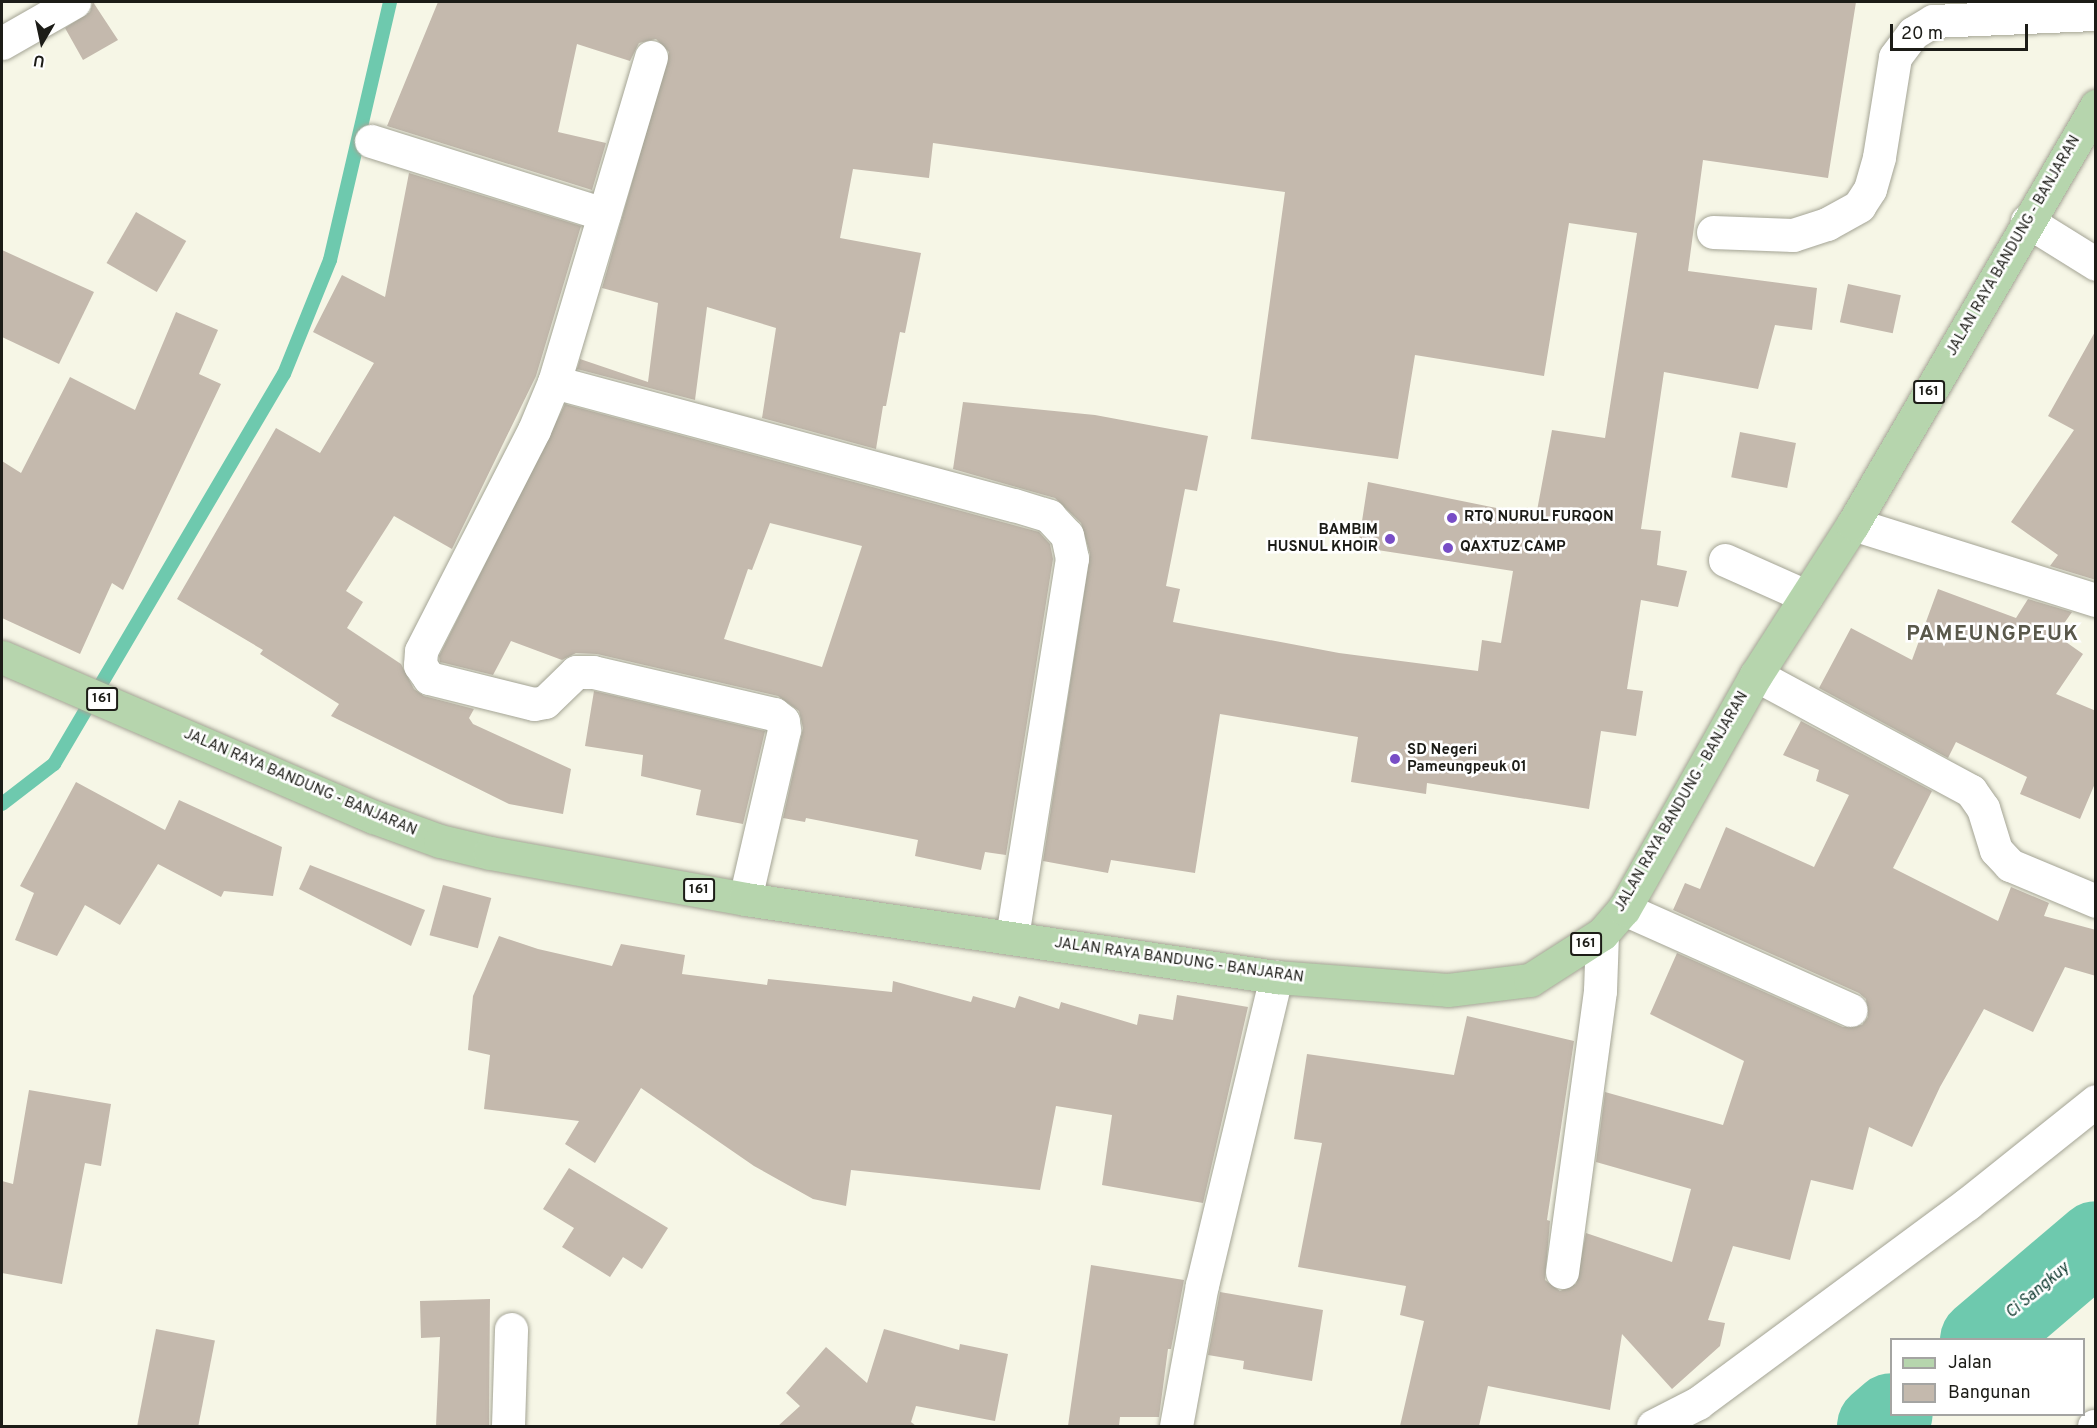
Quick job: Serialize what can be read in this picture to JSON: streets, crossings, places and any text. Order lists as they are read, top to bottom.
{
  "streets": {
    "main road": ["JALAN RAYA BANDUNG - BANJARAN", "161"]
  },
  "districts": ["PAMEUNGPEUK"],
  "water": ["Ci Sangkuy"],
  "places": [
    "RTQ NURUL FURQON",
    "BAMBIM HUSNUL KHOIR",
    "QAXTUZ CAMP",
    "SD Negeri Pameungpeuk 01"
  ],
  "legend": ["Jalan", "Bangunan"],
  "scale_bar": "20 m",
  "north": "bottom"
}
